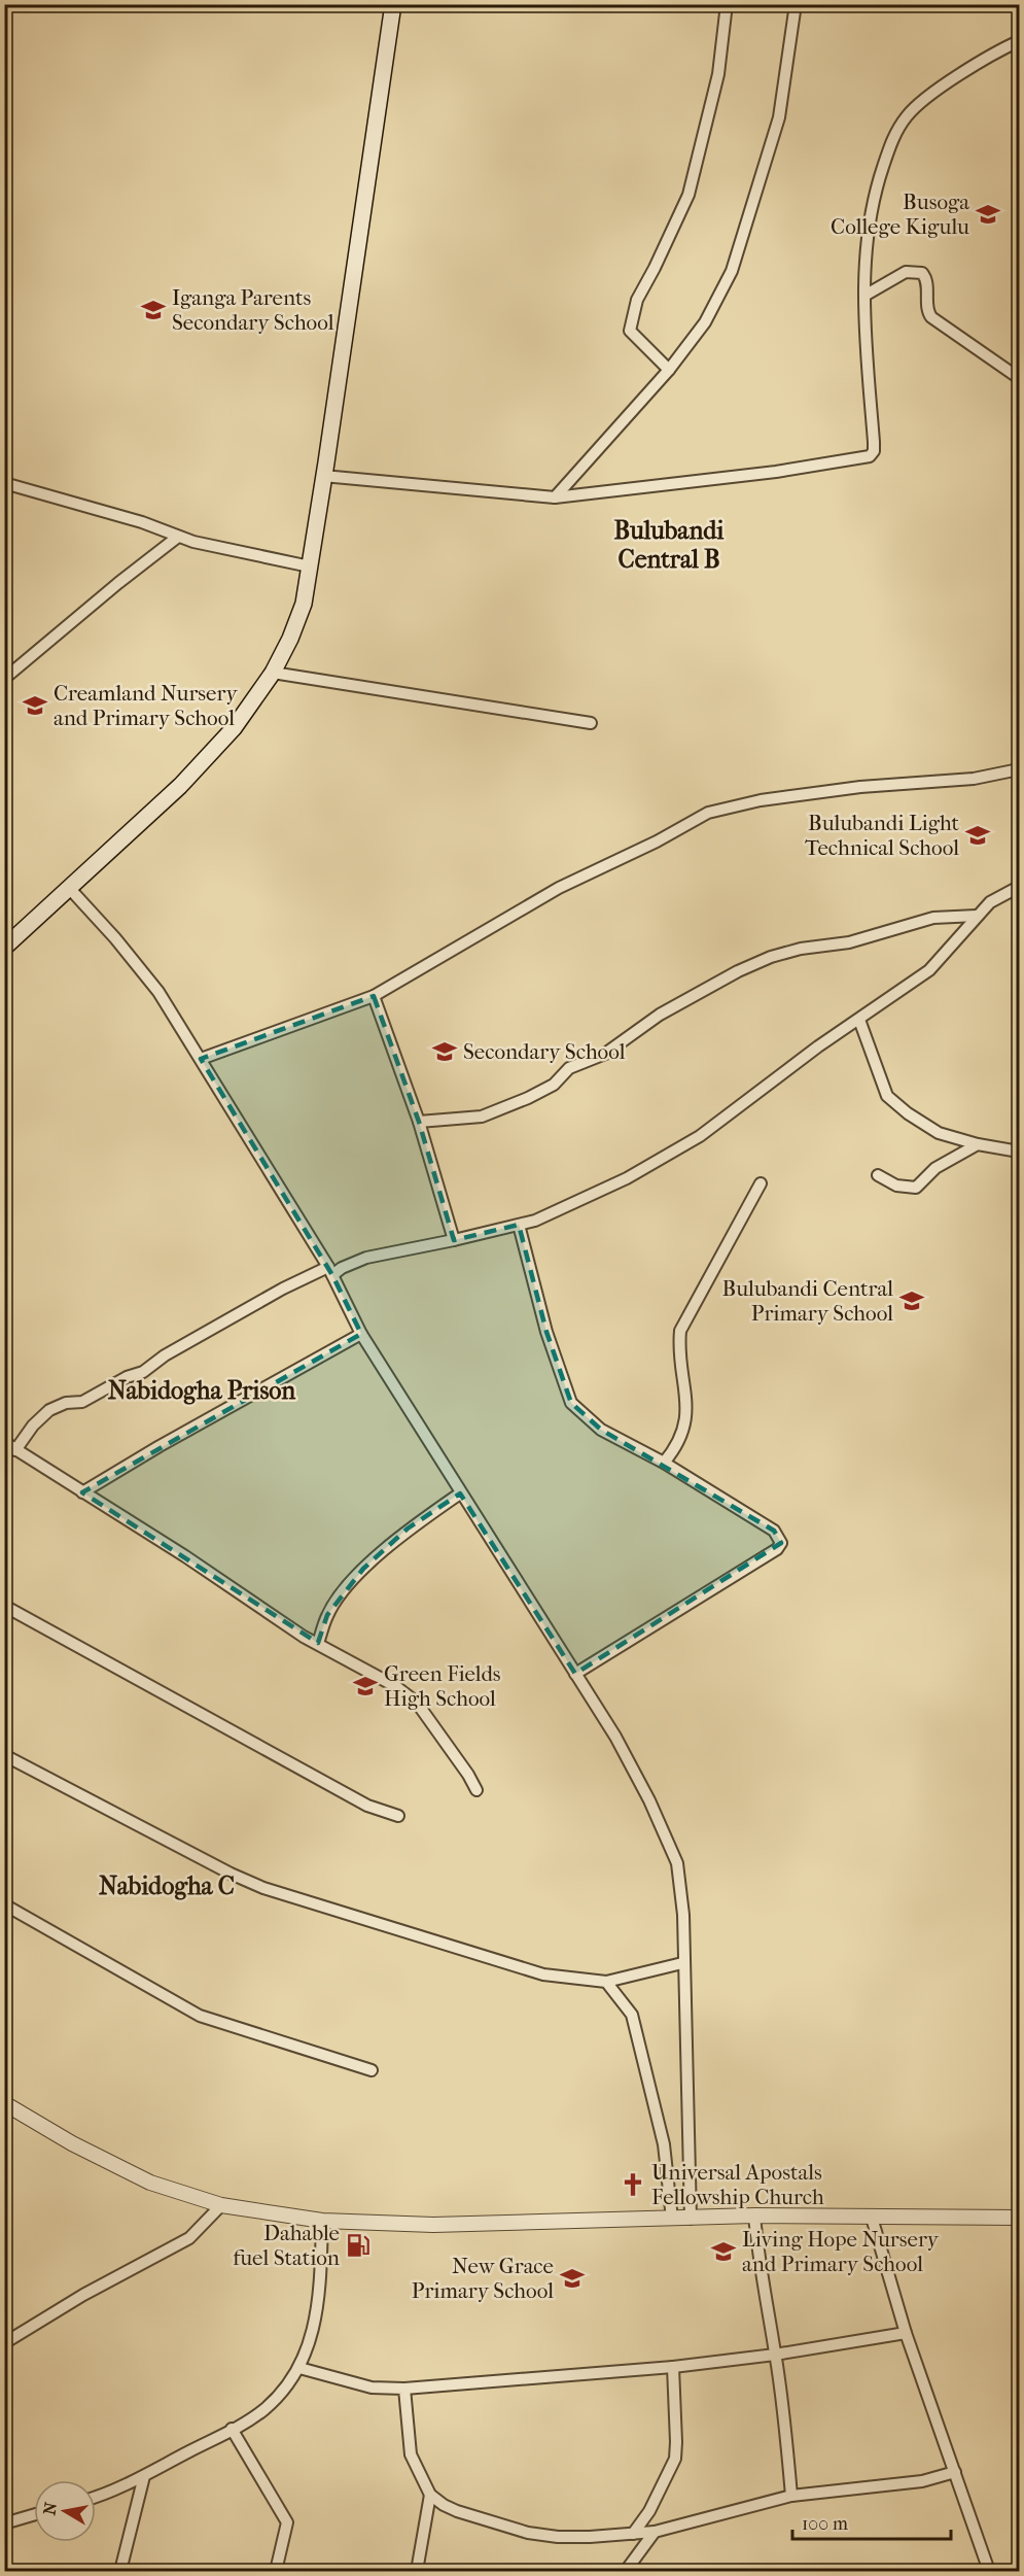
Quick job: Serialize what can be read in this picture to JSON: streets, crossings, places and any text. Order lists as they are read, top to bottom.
{
  "districts": ["Bulubandi Central B", "Nabidogha Prison", "Nabidogha C"],
  "places": {
    "school or university": [
      "Busoga College Kigulu",
      "Iganga Parents Secondary School",
      "Creamland Nursery and Primary School",
      "Bulubandi Light Technical School",
      "Secondary School",
      "Bulubandi Central Primary School",
      "Green Fields High School",
      "Living Hope Nursery and Primary School",
      "New Grace Primary School"
    ],
    "church": ["Universal Apostals Fellowship Church"],
    "fuel station": ["Dahable fuel Station"]
  },
  "scale_bar": "100 m",
  "north": "left"
}
